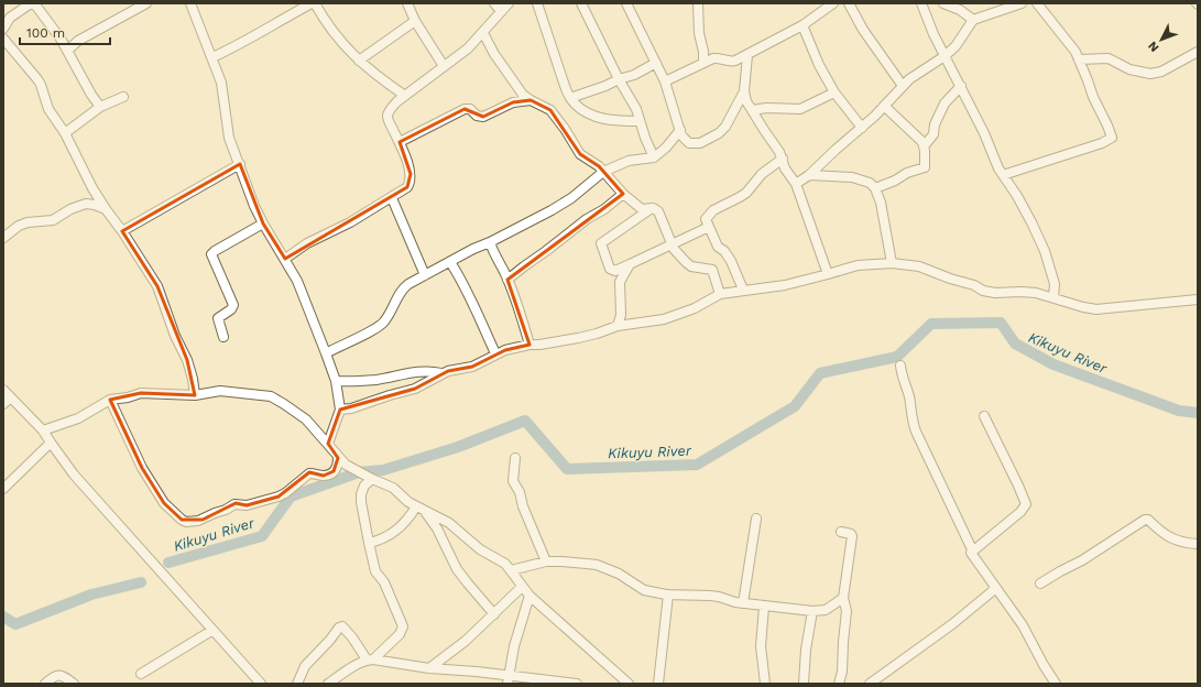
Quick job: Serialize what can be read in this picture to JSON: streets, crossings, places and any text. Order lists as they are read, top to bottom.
{
  "water": ["Kikuyu River"],
  "scale_bar": "100 m",
  "north": "bottom left"
}
